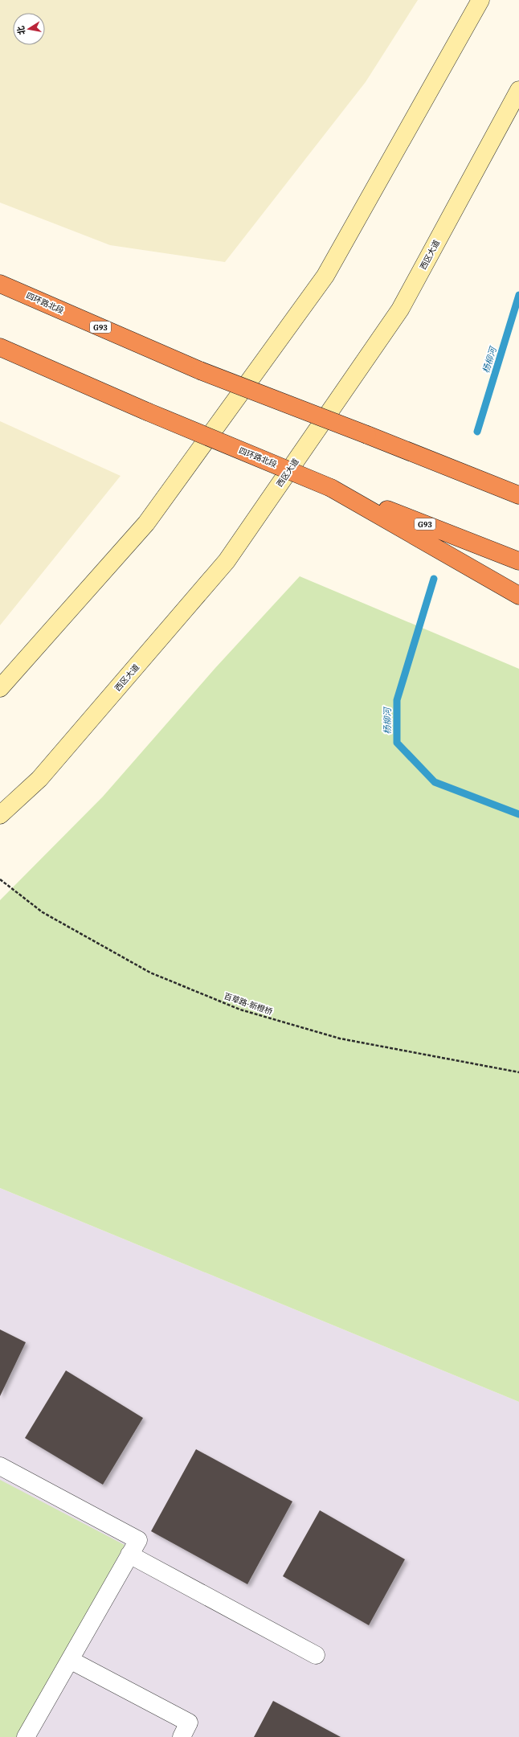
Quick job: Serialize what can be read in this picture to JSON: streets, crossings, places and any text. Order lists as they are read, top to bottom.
{
  "streets": {
    "highway": ["四环路北段", "G93"],
    "main road": ["西区大道"],
    "path": ["百草路·新橙桥"]
  },
  "water": ["杨柳河"],
  "north": "left"
}
